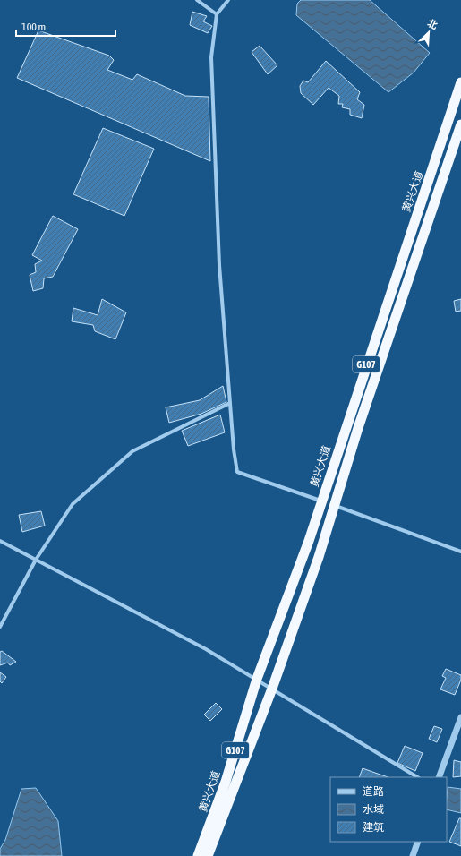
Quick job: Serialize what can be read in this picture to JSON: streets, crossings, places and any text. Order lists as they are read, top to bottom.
{
  "streets": {
    "highway": ["黄兴大道", "G107"]
  },
  "legend": ["道路", "水域", "建筑"],
  "scale_bar": "100 m",
  "north": "top right"
}
